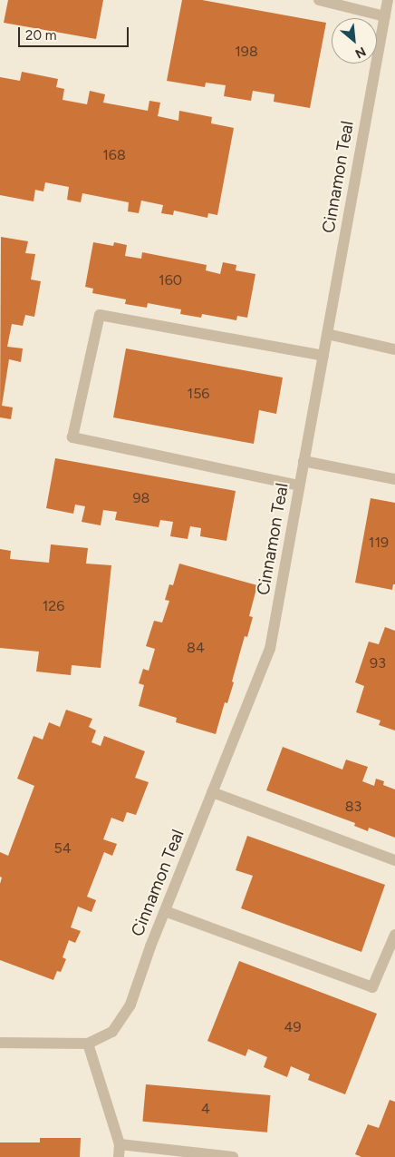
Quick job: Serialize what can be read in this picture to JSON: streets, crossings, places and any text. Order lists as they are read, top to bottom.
{
  "streets": {
    "street": ["Cinnamon Teal"]
  },
  "house_numbers": [
    "198",
    "168",
    "160",
    "156",
    "98",
    "119",
    "126",
    "84",
    "93",
    "83",
    "54",
    "49",
    "4"
  ],
  "scale_bar": "20 m",
  "north": "bottom right"
}
